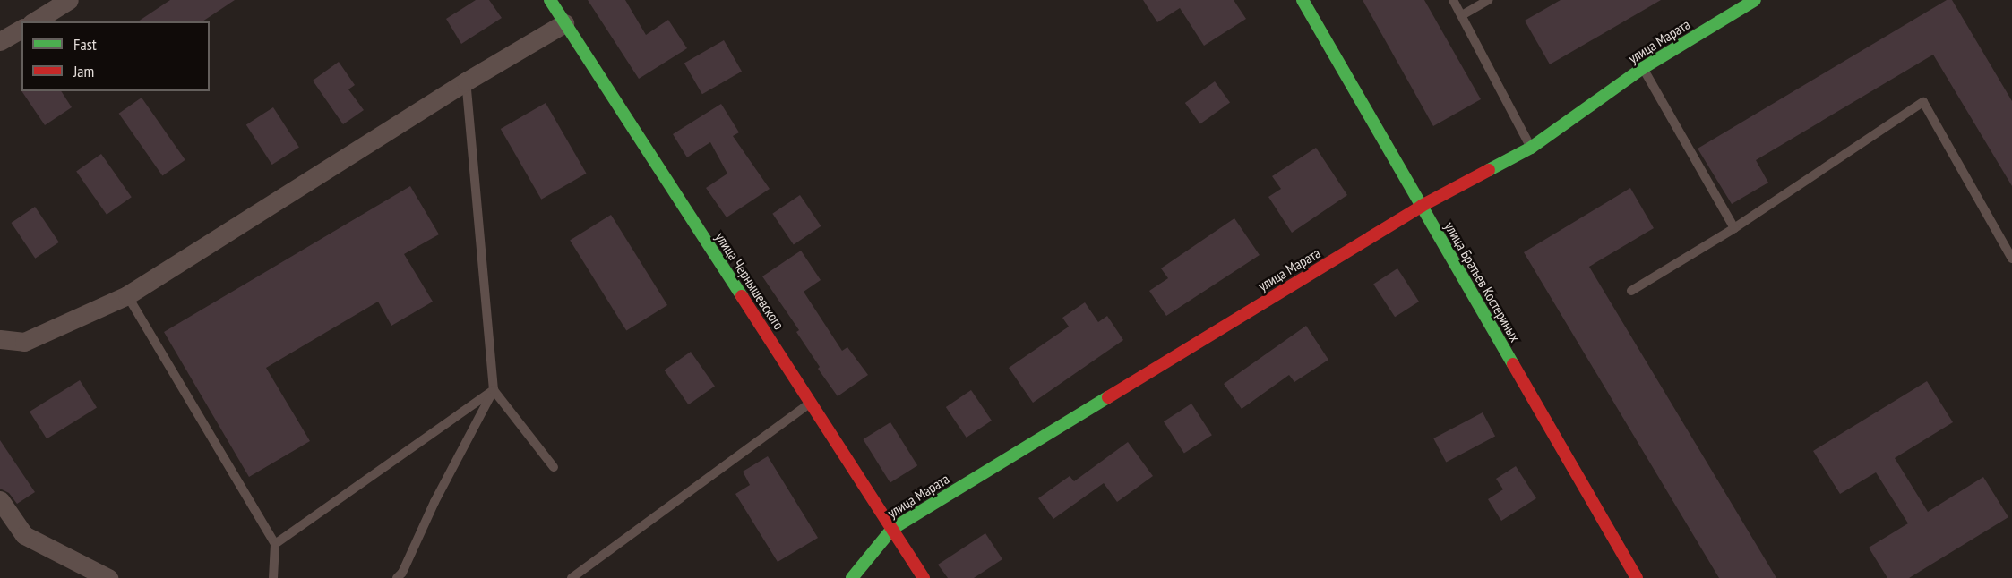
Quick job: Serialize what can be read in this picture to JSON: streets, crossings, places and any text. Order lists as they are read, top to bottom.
{
  "streets": {
    "street": ["улица Марата", "улица Чернышевского", "улица Братьев Костериных"]
  },
  "crossings": [
    ["улица Марата", "улица Чернышевского"],
    ["улица Марата", "улица Братьев Костериных"]
  ],
  "legend": ["Fast", "Jam"]
}
